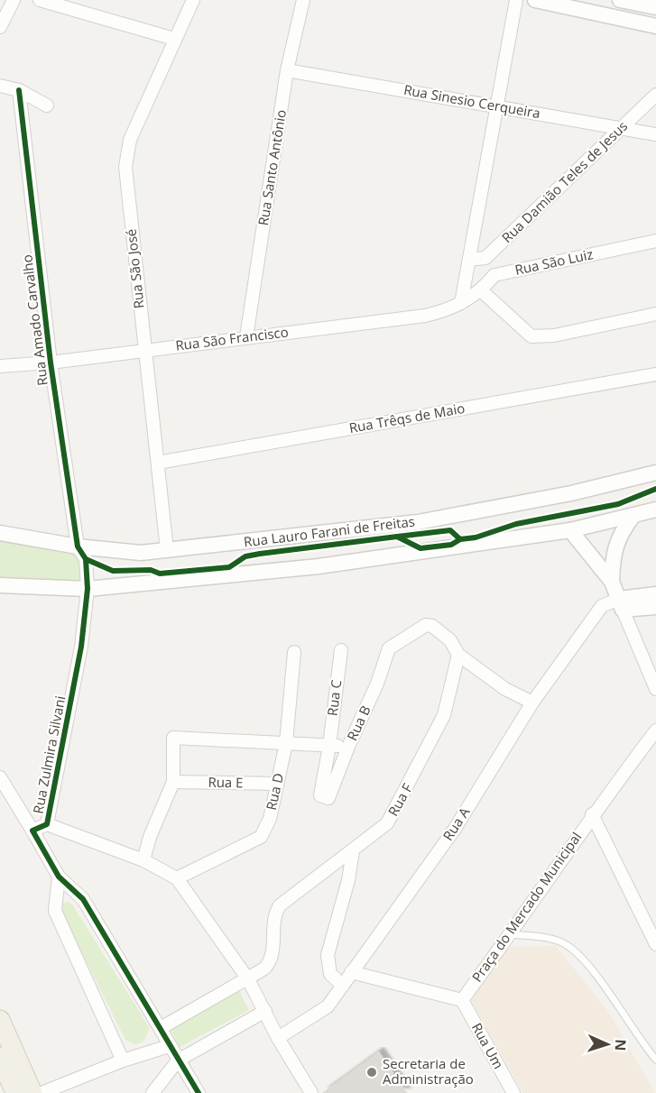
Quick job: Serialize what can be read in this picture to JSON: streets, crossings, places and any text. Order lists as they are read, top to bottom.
{
  "streets": {
    "street": [
      "Rua Sinesio Cerqueira",
      "Rua Santo Antônio",
      "Rua Damião Teles de Jesus",
      "Rua São Luiz",
      "Rua São José",
      "Rua Amado Carvalho",
      "Rua São Francisco",
      "Rua Trêqs de Maio",
      "Rua Lauro Farani de Freitas",
      "Rua C",
      "Rua B",
      "Rua Zulmira Silvani",
      "Rua E",
      "Rua D",
      "Rua F",
      "Rua A",
      "Praça do Mercado Municipal",
      "Rua Um"
    ]
  },
  "crossings": [
    ["Rua Sinesio Cerqueira", "Rua Santo Antônio"],
    ["Rua Sinesio Cerqueira", "Rua Damião Teles de Jesus"],
    ["Rua Santo Antônio", "Rua São Francisco"],
    ["Rua São José", "Rua São Francisco"],
    ["Rua São José", "Rua Trêqs de Maio"],
    ["Rua São José", "Rua Lauro Farani de Freitas"],
    ["Rua Amado Carvalho", "Rua São Francisco"],
    ["Rua Amado Carvalho", "Rua Lauro Farani de Freitas"],
    ["Rua Amado Carvalho", "Rua Zulmira Silvani"],
    ["Rua C", "Rua B"],
    ["Rua B", "Rua F"],
    ["Rua Zulmira Silvani", "Rua F"],
    ["Rua E", "Rua D"],
    ["Praça do Mercado Municipal", "Rua Um"]
  ],
  "places": ["Secretaria de Administração"],
  "north": "right"
}
